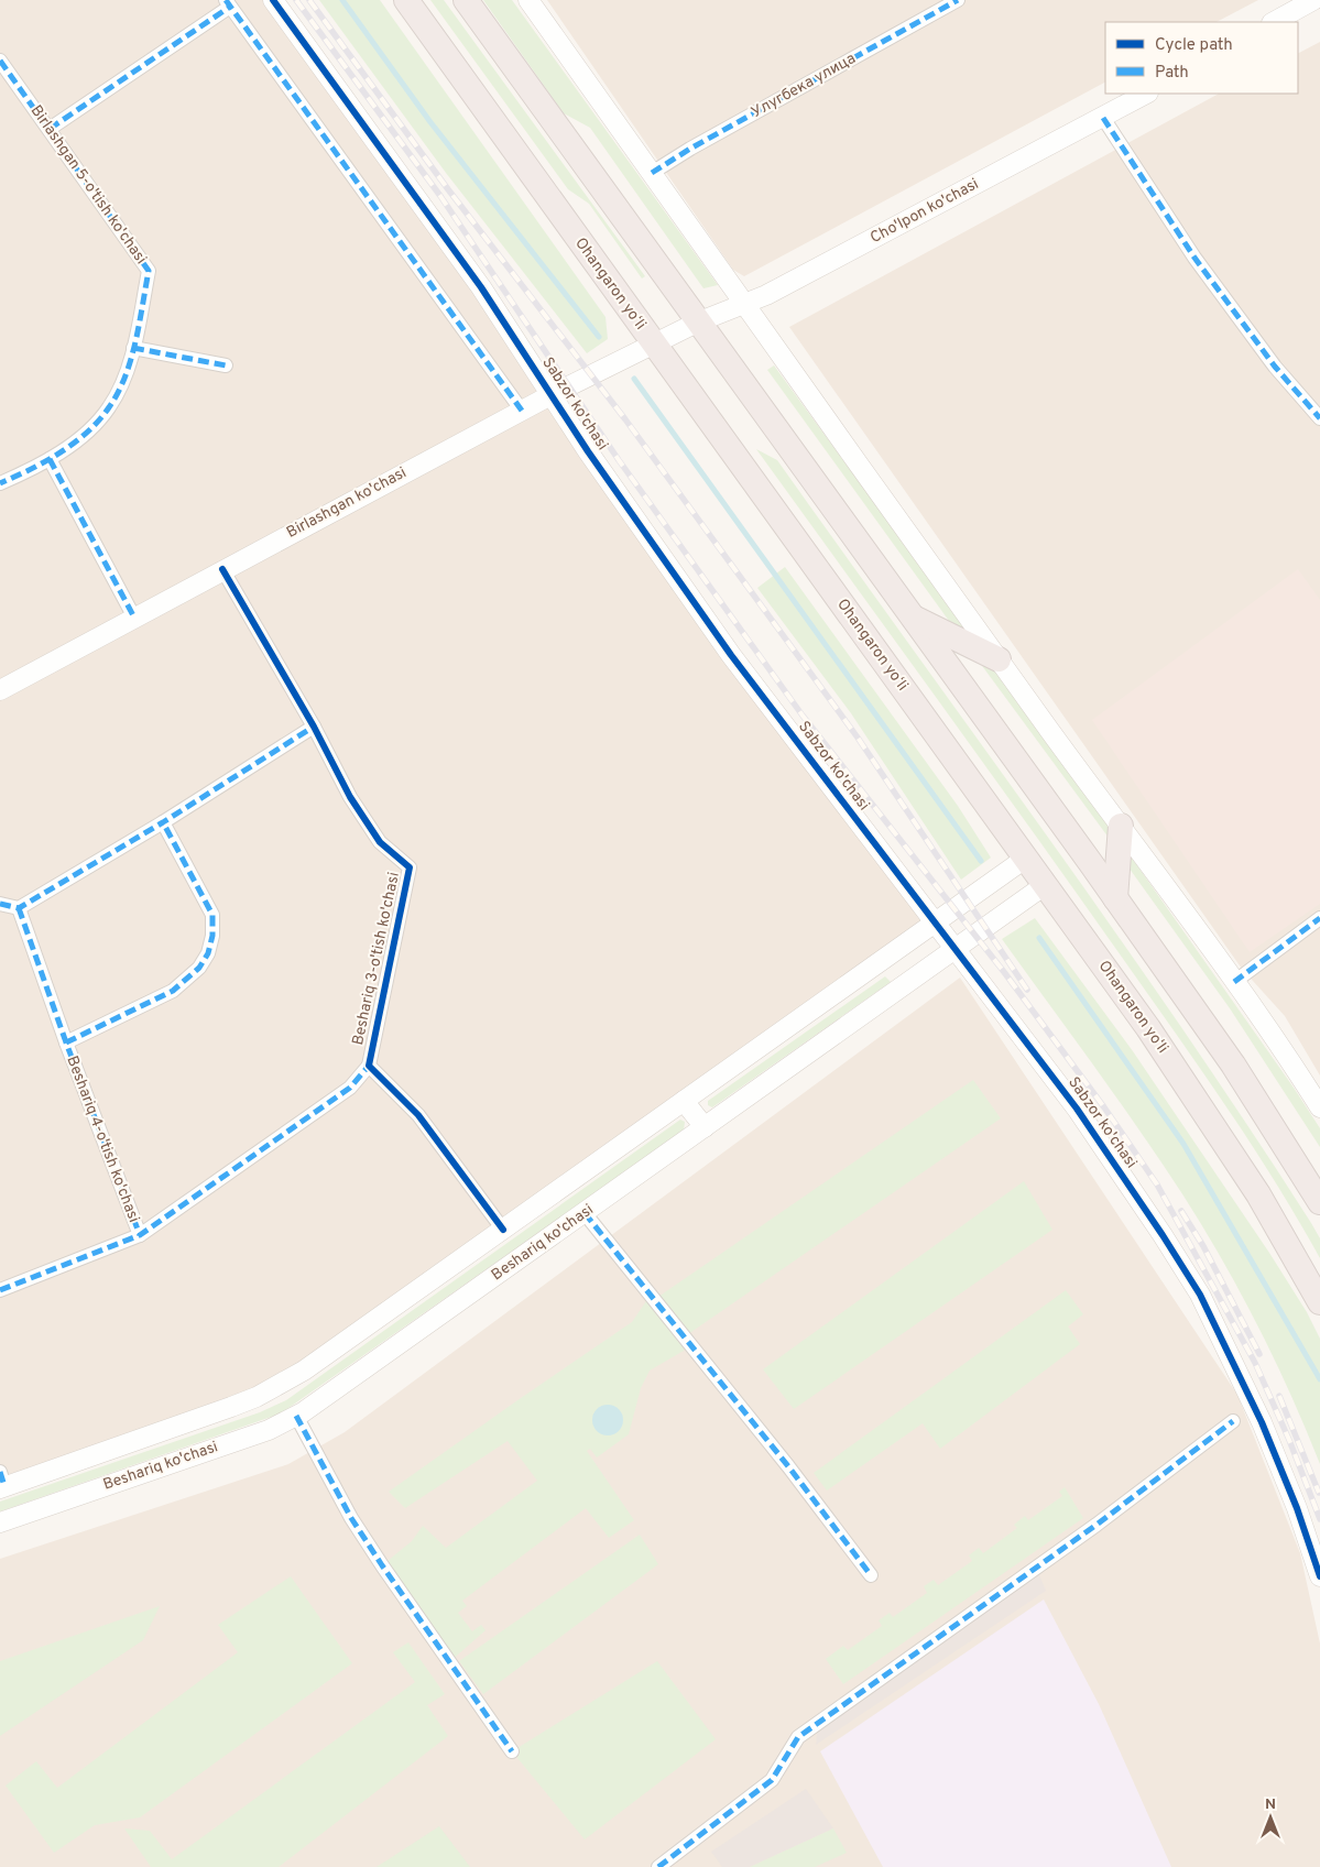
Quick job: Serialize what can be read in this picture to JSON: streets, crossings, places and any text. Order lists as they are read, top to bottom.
{
  "streets": {
    "highway": ["Ohangaron yoʻli"],
    "main road": [
      "Cho'lpon ko'chasi",
      "Sabzor ko'chasi",
      "Birlashgan ko'chasi",
      "Beshariq ko'chasi"
    ],
    "street": [
      "Улугбека улица",
      "Birlashgan 5-o'tish ko'chasi",
      "Beshariq 3-o'tish ko'chasi",
      "Beshariq 4-o'tish ko'chasi"
    ]
  },
  "crossings": [
    ["Cho'lpon ko'chasi", "Birlashgan ko'chasi"],
    ["Ohangaron yoʻli", "Birlashgan ko'chasi"],
    ["Ohangaron yoʻli", "Beshariq ko'chasi"],
    ["Sabzor ko'chasi", "Birlashgan ko'chasi"],
    ["Sabzor ko'chasi", "Beshariq ko'chasi"],
    ["Birlashgan ko'chasi", "Beshariq 3-o'tish ko'chasi"],
    ["Beshariq 3-o'tish ko'chasi", "Beshariq 4-o'tish ko'chasi"]
  ],
  "legend": ["Cycle path", "Path"],
  "north": "top"
}
